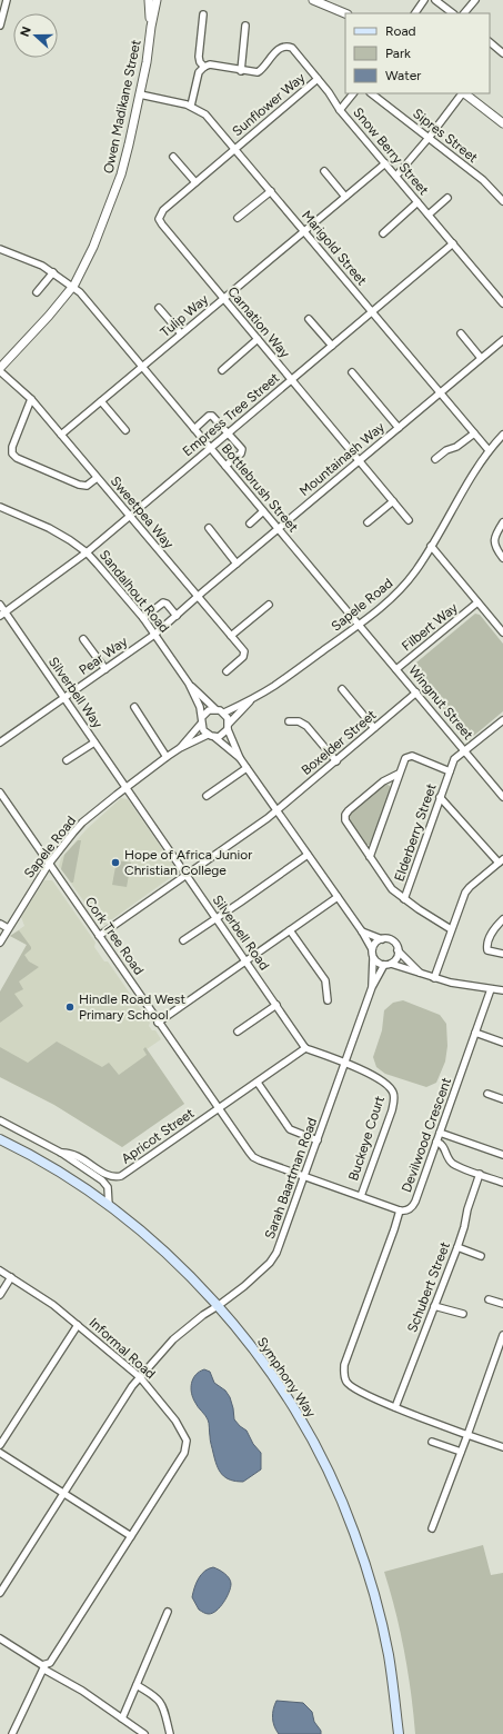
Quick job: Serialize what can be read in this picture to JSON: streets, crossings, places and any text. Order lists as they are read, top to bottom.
{
  "streets": {
    "main road": ["Symphony Way"],
    "street": [
      "Sunflower Way",
      "Owen Madikane Street",
      "Sipres Street",
      "Snow Berry Street",
      "Marigold Street",
      "Tulip Way",
      "Carnation Way",
      "Empress Tree Street",
      "Mountainash Way",
      "Bottlebrush Street",
      "Sweetpea Way",
      "Sandalhout Road",
      "Sapele Road",
      "Filbert Way",
      "Pear Way",
      "Silverbell Way",
      "Wingnut Street",
      "Boxelder Street",
      "Elderberry Street",
      "Silverbell Road",
      "Cork Tree Road",
      "Devilwood Crescent",
      "Apricot Street",
      "Buckeye Court",
      "Sarah Baartman Road",
      "Schubert Street",
      "Informal Road"
    ]
  },
  "crossings": [
    ["Sunflower Way", "Snow Berry Street"],
    ["Sunflower Way", "Marigold Street"],
    ["Sunflower Way", "Carnation Way"],
    ["Owen Madikane Street", "Marigold Street"],
    ["Owen Madikane Street", "Bottlebrush Street"],
    ["Owen Madikane Street", "Sweetpea Way"],
    ["Snow Berry Street", "Tulip Way"],
    ["Snow Berry Street", "Empress Tree Street"],
    ["Marigold Street", "Tulip Way"],
    ["Marigold Street", "Carnation Way"],
    ["Marigold Street", "Empress Tree Street"],
    ["Marigold Street", "Mountainash Way"],
    ["Marigold Street", "Sapele Road"],
    ["Tulip Way", "Carnation Way"],
    ["Tulip Way", "Bottlebrush Street"],
    ["Tulip Way", "Sweetpea Way"],
    ["Carnation Way", "Empress Tree Street"],
    ["Carnation Way", "Mountainash Way"],
    ["Empress Tree Street", "Bottlebrush Street"],
    ["Empress Tree Street", "Sweetpea Way"],
    ["Empress Tree Street", "Sandalhout Road"],
    ["Empress Tree Street", "Silverbell Way"],
    ["Mountainash Way", "Bottlebrush Street"],
    ["Mountainash Way", "Sweetpea Way"],
    ["Mountainash Way", "Sandalhout Road"],
    ["Mountainash Way", "Pear Way"],
    ["Bottlebrush Street", "Sapele Road"],
    ["Bottlebrush Street", "Wingnut Street"],
    ["Sandalhout Road", "Sapele Road"],
    ["Sandalhout Road", "Pear Way"],
    ["Sapele Road", "Silverbell Way"],
    ["Sapele Road", "Wingnut Street"],
    ["Sapele Road", "Silverbell Road"],
    ["Sapele Road", "Cork Tree Road"],
    ["Filbert Way", "Wingnut Street"],
    ["Pear Way", "Silverbell Way"],
    ["Silverbell Way", "Silverbell Road"],
    ["Wingnut Street", "Boxelder Street"],
    ["Wingnut Street", "Elderberry Street"],
    ["Boxelder Street", "Silverbell Road"],
    ["Boxelder Street", "Cork Tree Road"],
    ["Silverbell Road", "Apricot Street"],
    ["Cork Tree Road", "Devilwood Crescent"],
    ["Cork Tree Road", "Apricot Street"],
    ["Cork Tree Road", "Sarah Baartman Road"],
    ["Devilwood Crescent", "Buckeye Court"],
    ["Devilwood Crescent", "Sarah Baartman Road"],
    ["Apricot Street", "Symphony Way"],
    ["Buckeye Court", "Sarah Baartman Road"],
    ["Sarah Baartman Road", "Informal Road"],
    ["Sarah Baartman Road", "Symphony Way"]
  ],
  "places": ["Hope of Africa Junior Christian College", "Hindle Road West Primary School"],
  "legend": ["Road", "Park", "Water"],
  "north": "left"
}
